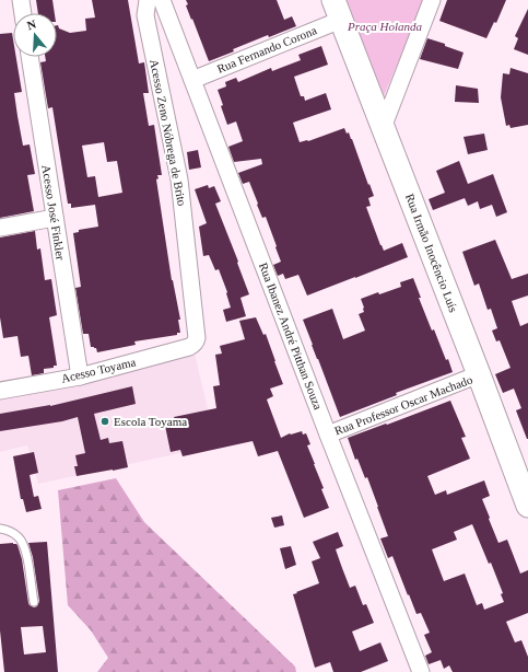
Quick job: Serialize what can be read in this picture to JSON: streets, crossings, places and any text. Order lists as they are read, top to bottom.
{
  "streets": {
    "street": [
      "Rua Fernando Corona",
      "Acesso Zeno Nóbrega de Brito",
      "Acesso José Finkler",
      "Rua Irmão Inocêncio Luís",
      "Rua Ibanez André Pitthan Souza",
      "Acesso Toyama",
      "Rua Professor Oscar Machado"
    ]
  },
  "crossings": [
    ["Rua Fernando Corona", "Rua Irmão Inocêncio Luís"],
    ["Rua Fernando Corona", "Rua Ibanez André Pitthan Souza"],
    ["Acesso Zeno Nóbrega de Brito", "Acesso Toyama"],
    ["Acesso José Finkler", "Acesso Toyama"],
    ["Rua Irmão Inocêncio Luís", "Rua Professor Oscar Machado"],
    ["Rua Ibanez André Pitthan Souza", "Rua Professor Oscar Machado"]
  ],
  "parks": ["Praça Holanda"],
  "places": ["Escola Toyama"],
  "north": "top"
}
